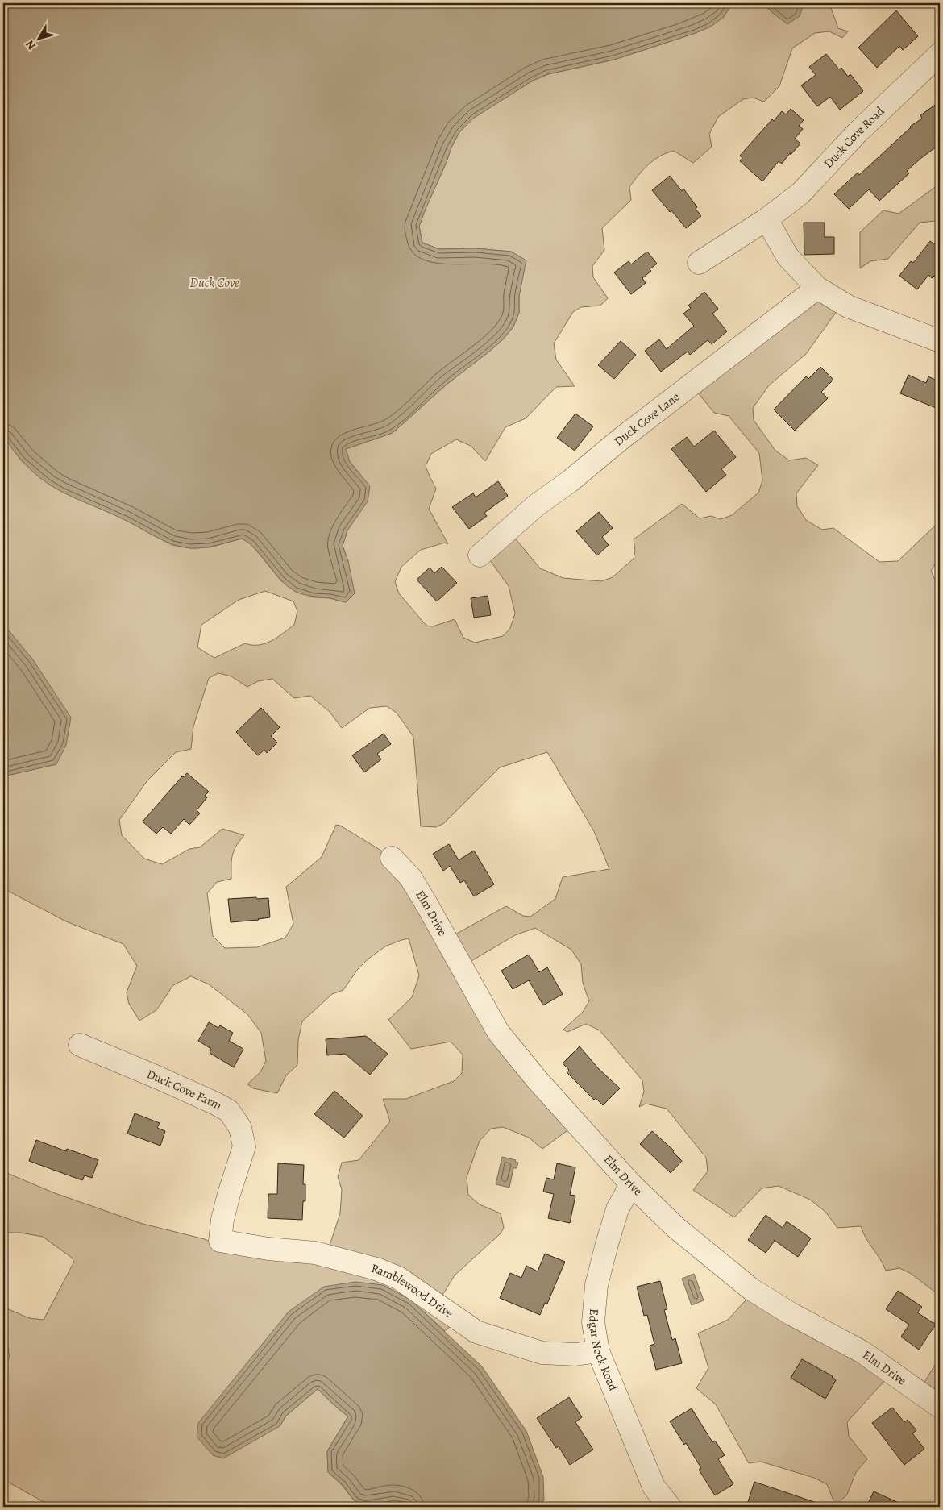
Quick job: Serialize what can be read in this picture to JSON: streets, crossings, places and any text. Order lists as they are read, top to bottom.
{
  "streets": {
    "street": [
      "Duck Cove Road",
      "Duck Cove Lane",
      "Elm Drive",
      "Duck Cove Farm",
      "Ramblewood Drive",
      "Edgar Nock Road"
    ]
  },
  "crossings": [
    ["Elm Drive", "Edgar Nock Road"],
    ["Duck Cove Farm", "Ramblewood Drive"],
    ["Ramblewood Drive", "Edgar Nock Road"]
  ],
  "water": ["Duck Cove"],
  "north": "bottom left"
}
